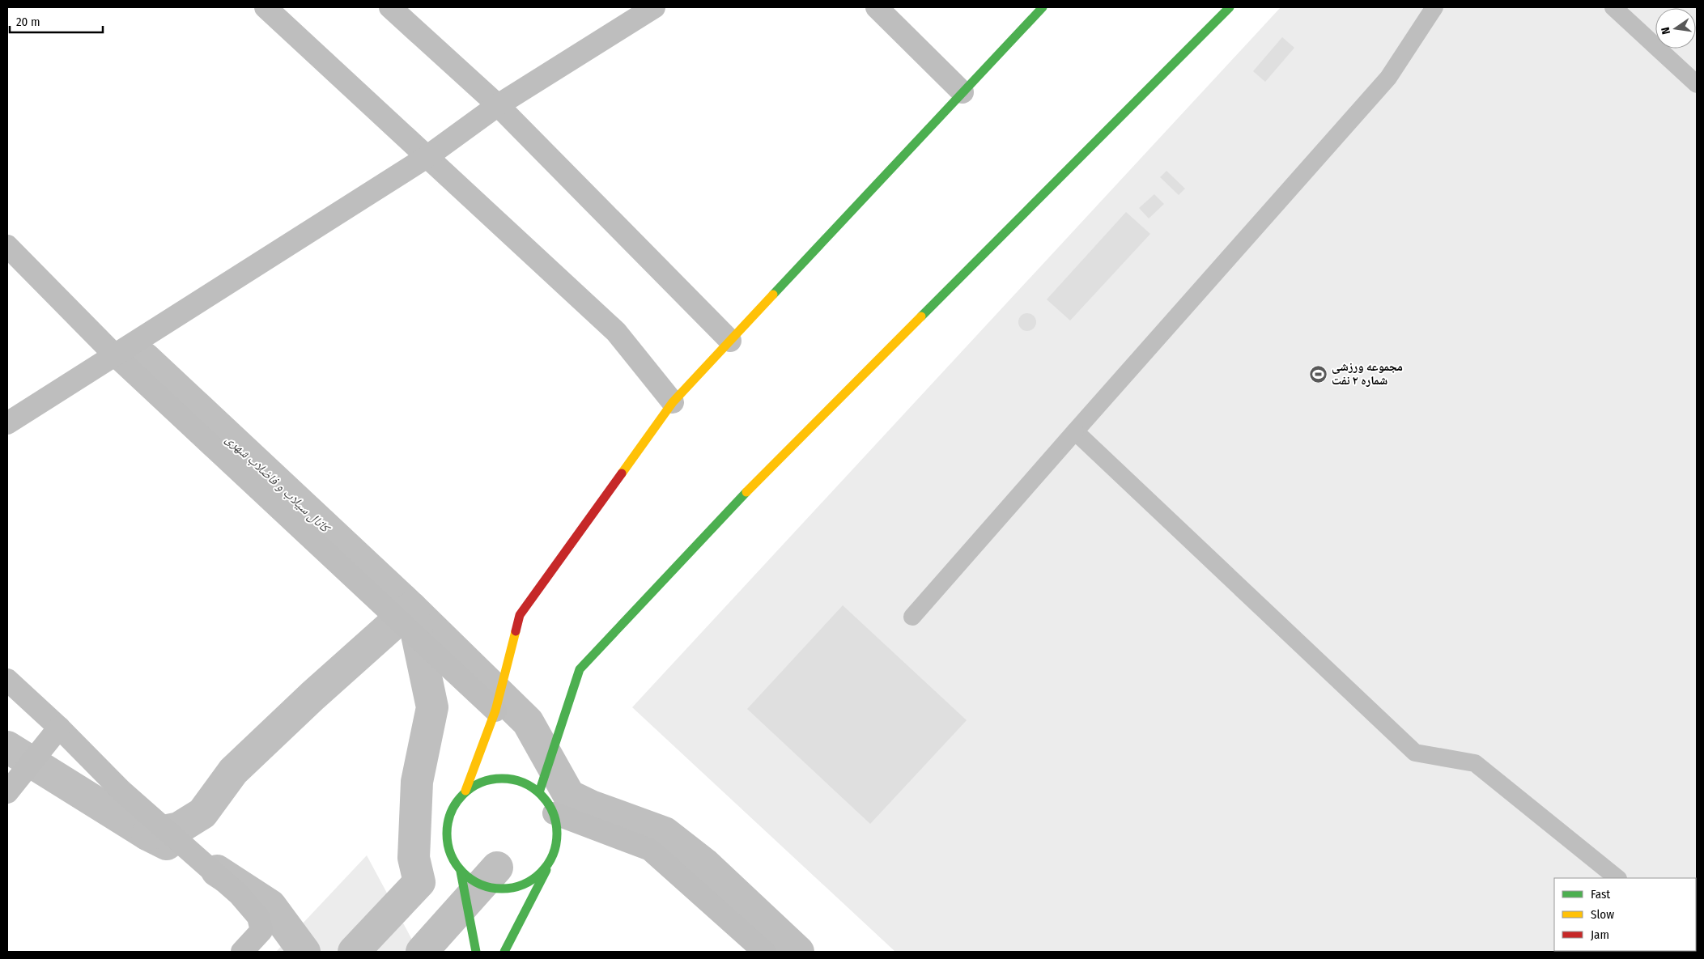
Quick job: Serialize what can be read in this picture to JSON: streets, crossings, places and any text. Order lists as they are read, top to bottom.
{
  "water": ["کانال سیلاب و فاضلاب شهری"],
  "places": {
    "sports": ["مجموعه ورزشی شماره ۲ نفت"]
  },
  "legend": ["Fast", "Slow", "Jam"],
  "scale_bar": "20 m",
  "north": "left"
}
